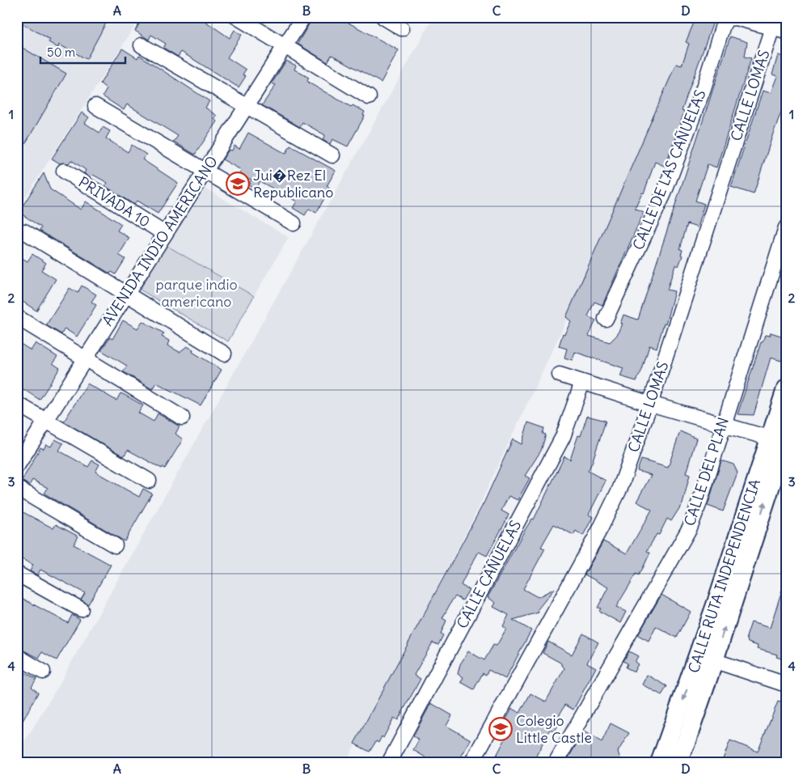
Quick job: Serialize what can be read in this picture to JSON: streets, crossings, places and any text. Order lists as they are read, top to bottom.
{
  "streets": {
    "main road": ["CALLE RUTA INDEPENDENCIA"],
    "street": [
      "CALLE LOMAS",
      "CALLE DE LAS CAÑUELAS",
      "PRIVADA 10",
      "AVENIDA INDIO AMERICANO",
      "CALLE DEL PLAN",
      "CALLE CAÑUELAS"
    ]
  },
  "crossings": [
    ["CALLE LOMAS", "CALLE DE LAS CAÑUELAS"],
    ["PRIVADA 10", "AVENIDA INDIO AMERICANO"]
  ],
  "parks": ["parque indio americano"],
  "places": {
    "school or university": ["Jui�Rez El Republicano", "Colegio Little Castle"]
  },
  "scale_bar": "50 m",
  "grid": {
    "columns": [
      "A",
      "B",
      "C",
      "D"
    ],
    "rows": [
      "1",
      "2",
      "3",
      "4"
    ]
  }
}
